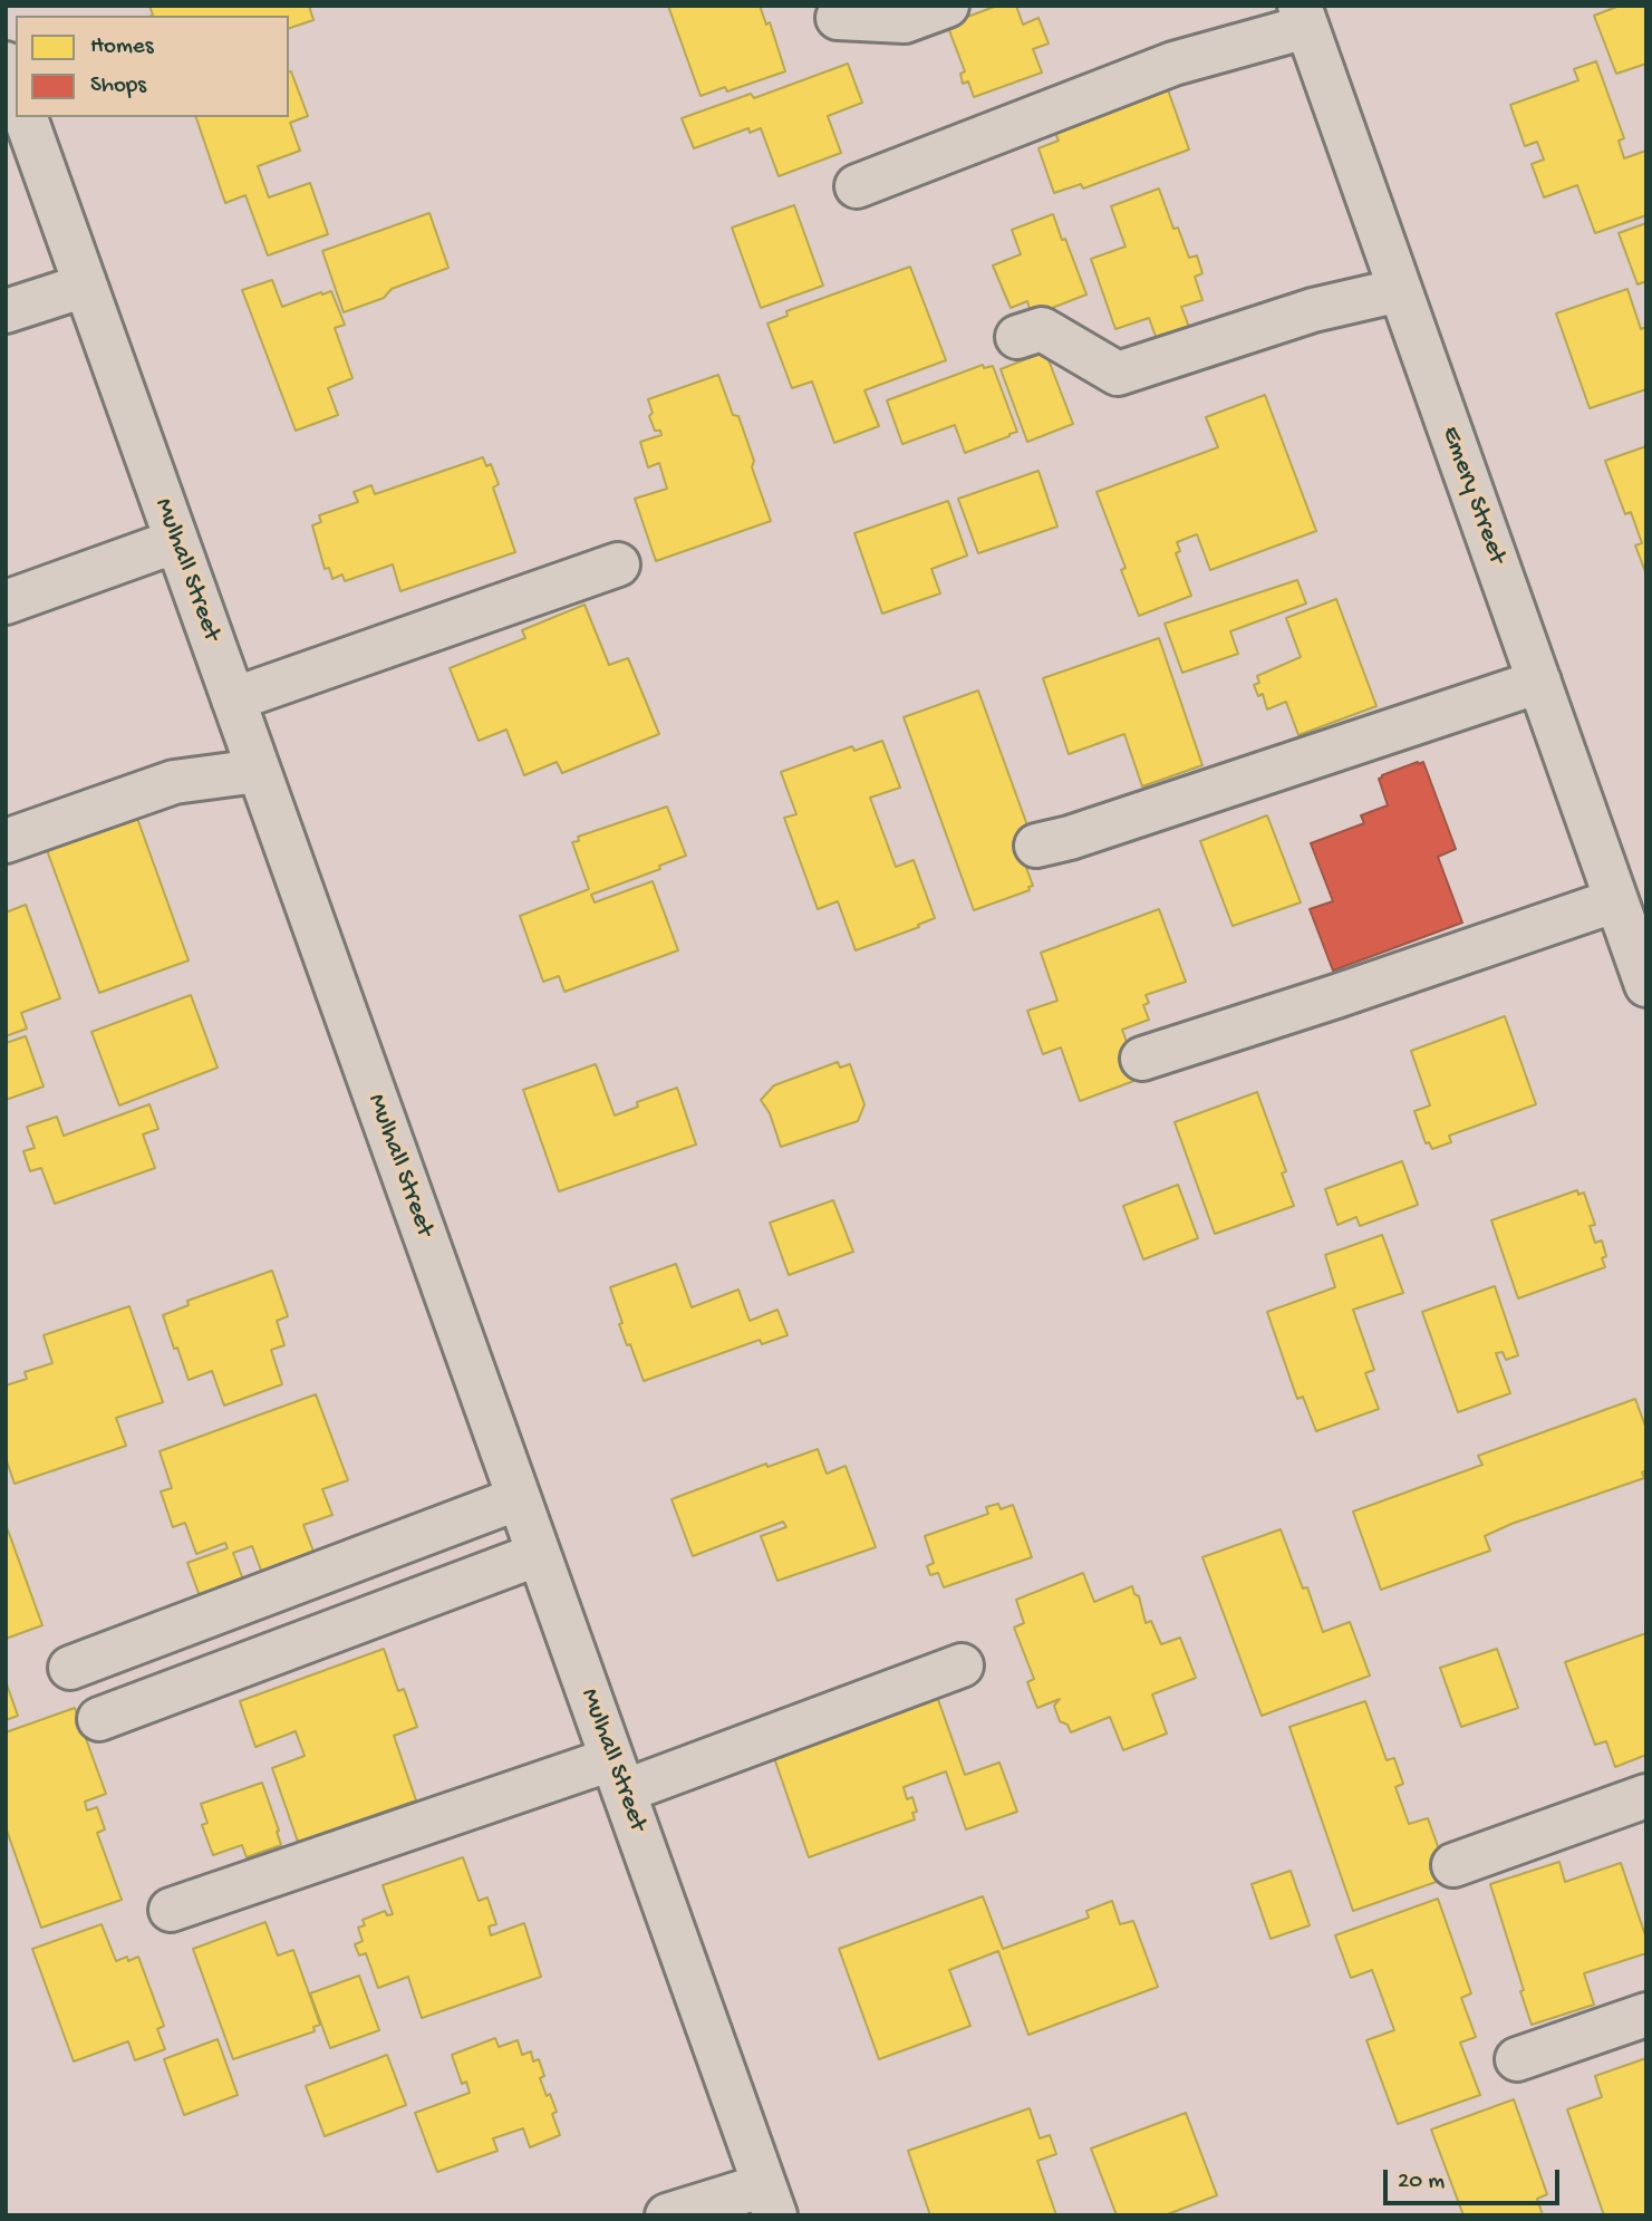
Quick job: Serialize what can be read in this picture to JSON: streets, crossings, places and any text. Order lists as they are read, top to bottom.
{
  "streets": {
    "street": ["Emery Street", "Mulhall Street"]
  },
  "legend": ["Homes", "Shops"],
  "scale_bar": "20 m"
}
